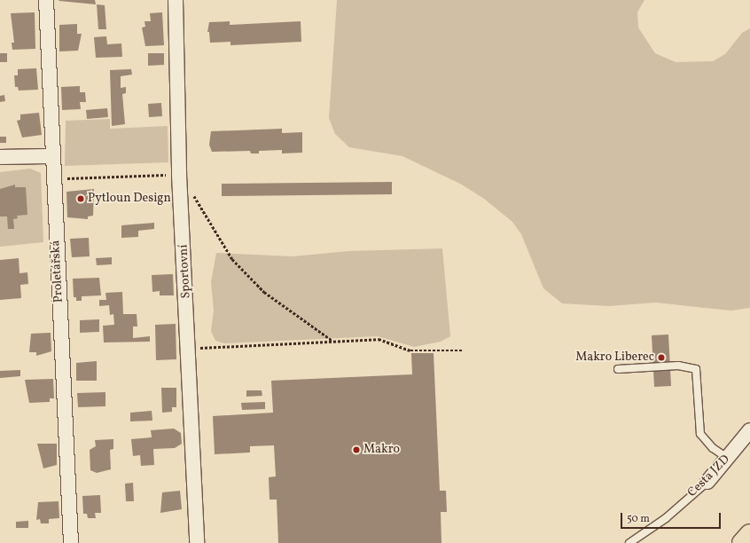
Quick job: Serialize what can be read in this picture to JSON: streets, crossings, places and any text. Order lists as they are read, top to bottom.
{
  "streets": {
    "street": ["Proletářská", "Sportovní", "Cesta JZD"]
  },
  "places": ["Pytloun Design", "Makro Liberec", "Makro"],
  "scale_bar": "50 m"
}
